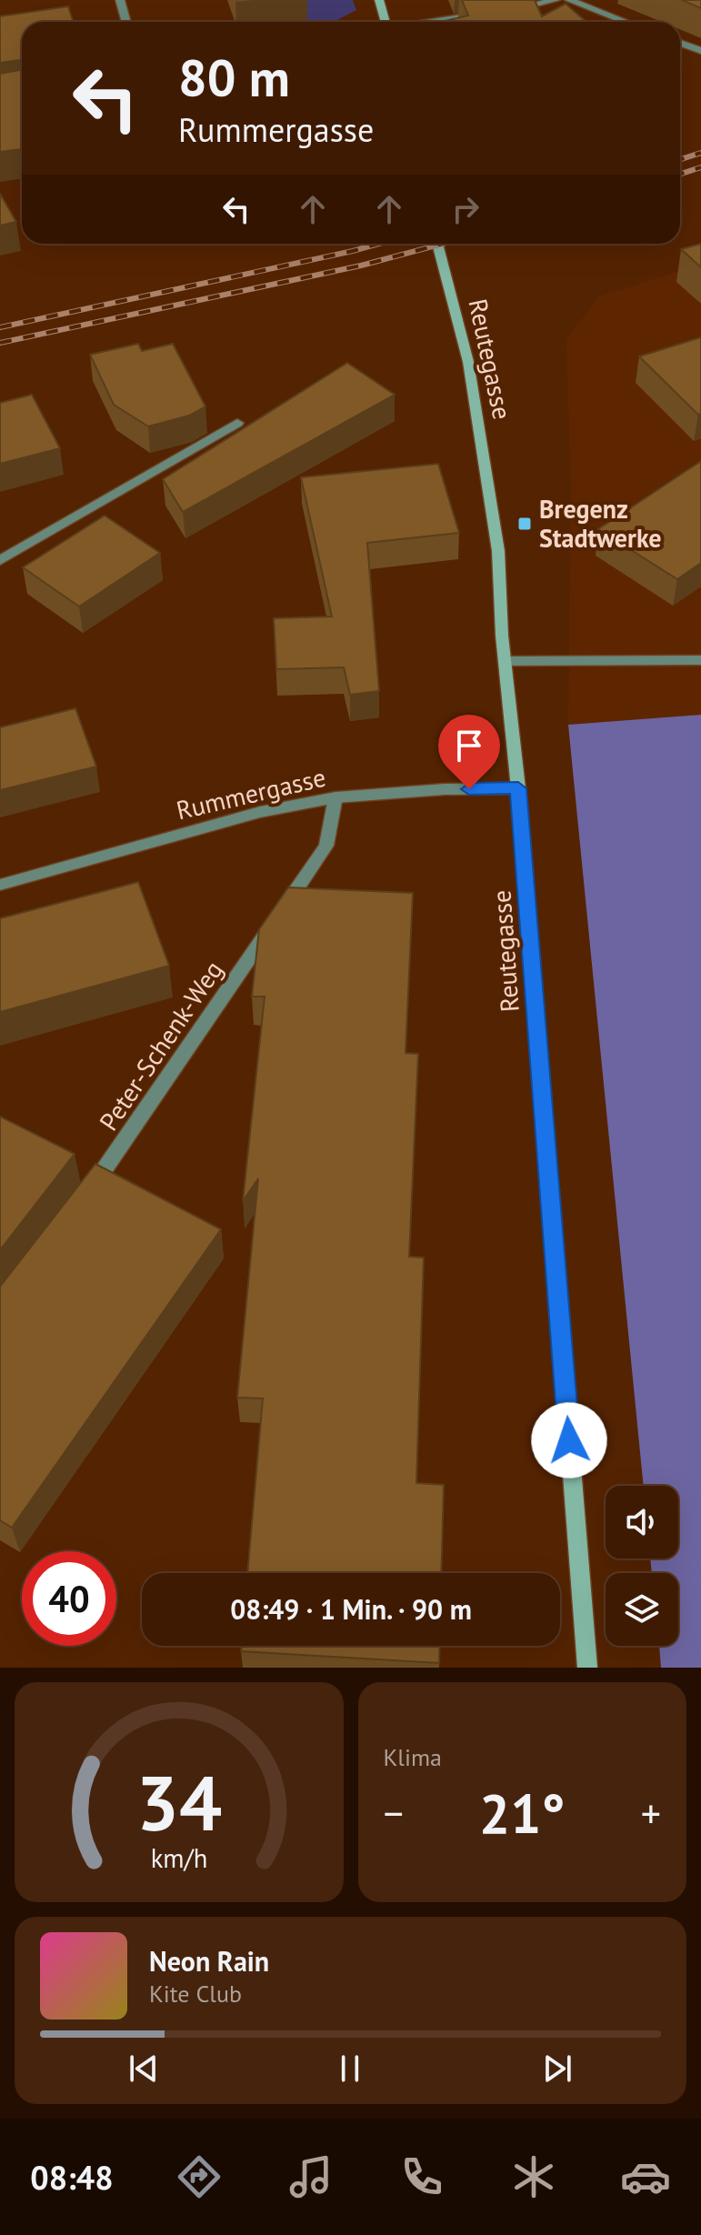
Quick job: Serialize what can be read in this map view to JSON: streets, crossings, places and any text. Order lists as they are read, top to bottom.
{
  "streets": {
    "street": ["Reutegasse", "Rummergasse", "Peter-Schenk-Weg"]
  },
  "crossings": [
    ["Reutegasse", "Rummergasse"],
    ["Rummergasse", "Peter-Schenk-Weg"]
  ],
  "places": {
    "transit": ["Bregenz Stadtwerke"]
  },
  "page": {
    "turn": ["80 m", "Rummergasse"],
    "limit": "40",
    "trip": "08:49 · 1 Min. · 90 m",
    "tile": "Klima",
    "heat": ["−", "21°", "+"],
    "song": ["Neon Rain", "Kite Club"],
    "tabs": "08:48",
    "gauge": ["34", "km/h"]
  }
}
